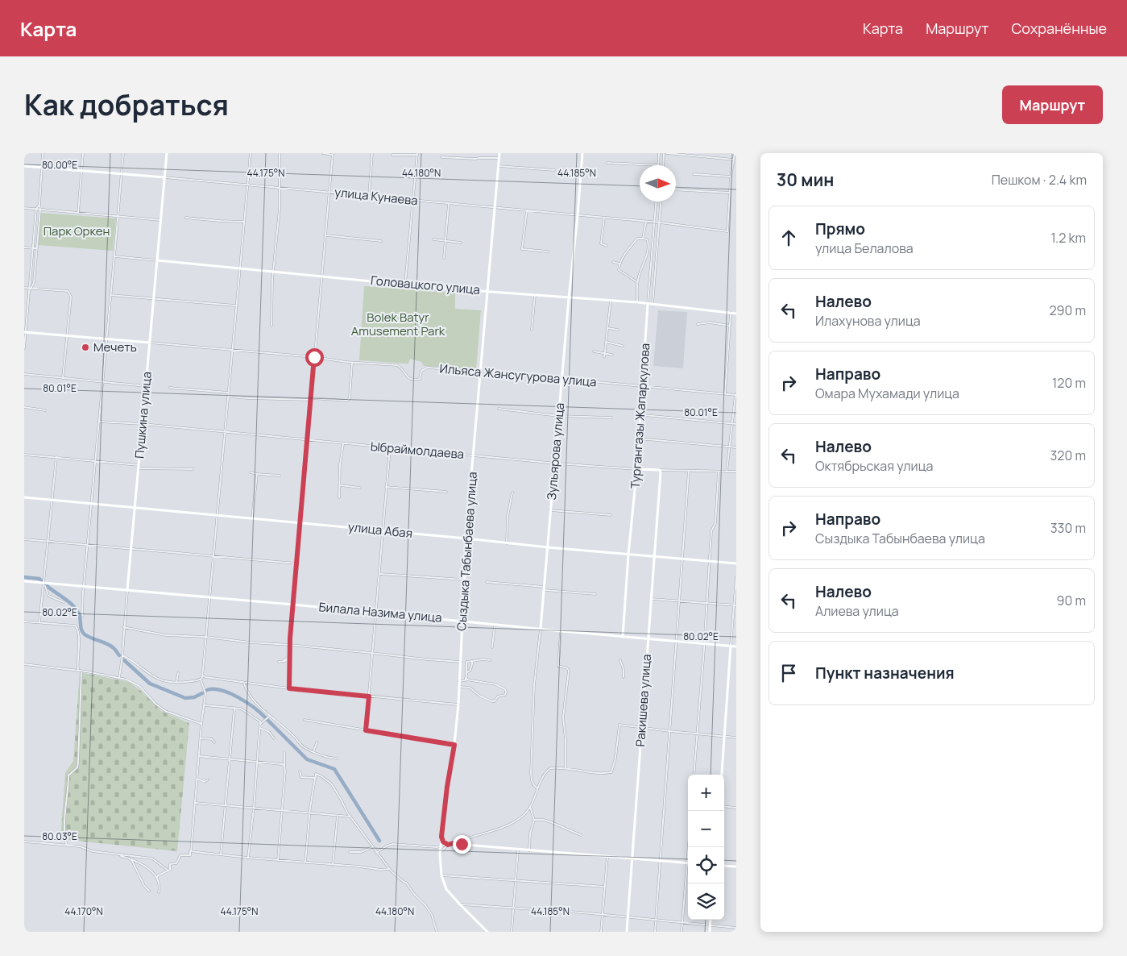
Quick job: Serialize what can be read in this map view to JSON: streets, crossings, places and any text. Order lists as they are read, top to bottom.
{
  "streets": {
    "street": [
      "улица Кунаева",
      "Головацкого улица",
      "Ильяса Жансугурова улица",
      "Пушкина улица",
      "Тургангазы Жапаркулова",
      "Ыбраймолдаева",
      "Зульярова улица",
      "улица Абая",
      "Сыздыка Табынбаева улица",
      "Билала Назима улица",
      "Ракишева улица"
    ]
  },
  "crossings": [
    ["улица Кунаева", "Пушкина улица"],
    ["улица Кунаева", "Тургангазы Жапаркулова"],
    ["улица Кунаева", "Зульярова улица"],
    ["улица Кунаева", "Сыздыка Табынбаева улица"],
    ["Головацкого улица", "Пушкина улица"],
    ["Головацкого улица", "Тургангазы Жапаркулова"],
    ["Головацкого улица", "Зульярова улица"],
    ["Головацкого улица", "Сыздыка Табынбаева улица"],
    ["Ильяса Жансугурова улица", "Пушкина улица"],
    ["Ильяса Жансугурова улица", "Тургангазы Жапаркулова"],
    ["Ильяса Жансугурова улица", "Зульярова улица"],
    ["Ильяса Жансугурова улица", "Сыздыка Табынбаева улица"],
    ["Пушкина улица", "Ыбраймолдаева"],
    ["Пушкина улица", "улица Абая"],
    ["Пушкина улица", "Билала Назима улица"],
    ["Тургангазы Жапаркулова", "Ыбраймолдаева"],
    ["Тургангазы Жапаркулова", "улица Абая"],
    ["Тургангазы Жапаркулова", "Билала Назима улица"],
    ["Ыбраймолдаева", "Зульярова улица"],
    ["Ыбраймолдаева", "Сыздыка Табынбаева улица"],
    ["Ыбраймолдаева", "Ракишева улица"],
    ["Зульярова улица", "улица Абая"],
    ["Зульярова улица", "Билала Назима улица"],
    ["улица Абая", "Сыздыка Табынбаева улица"],
    ["улица Абая", "Ракишева улица"],
    ["Сыздыка Табынбаева улица", "Билала Назима улица"],
    ["Билала Назима улица", "Ракишева улица"]
  ],
  "parks": ["Парк Оркен", "Bolek Batyr Amusement Park"],
  "places": ["Мечеть"],
  "north": "right",
  "page": {
    "header": "Карта",
    "nav": ["Карта", "Маршрут", "Сохранённые"],
    "title": "Как добраться",
    "buttons": "Маршрут",
    "heading": ["30 мин", "Пешком · 2.4 km"],
    "list": [
      ["Прямо", "улица Белалова", "1.2 km"],
      ["Налево", "Илахунова улица", "290 m"],
      ["Направо", "Омара Мухамади улица", "120 m"],
      ["Налево", "Октябрьская улица", "320 m"],
      ["Направо", "Сыздыка Табынбаева улица", "330 m"],
      ["Налево", "Алиева улица", "90 m"],
      "Пункт назначения"
    ],
    "map_buttons": ["+", "−"]
  },
  "coordinates": [
    "80.00°E",
    "44.175°N",
    "44.180°N",
    "44.185°N",
    "80.01°E",
    "80.02°E",
    "80.03°E",
    "44.170°N"
  ]
}
